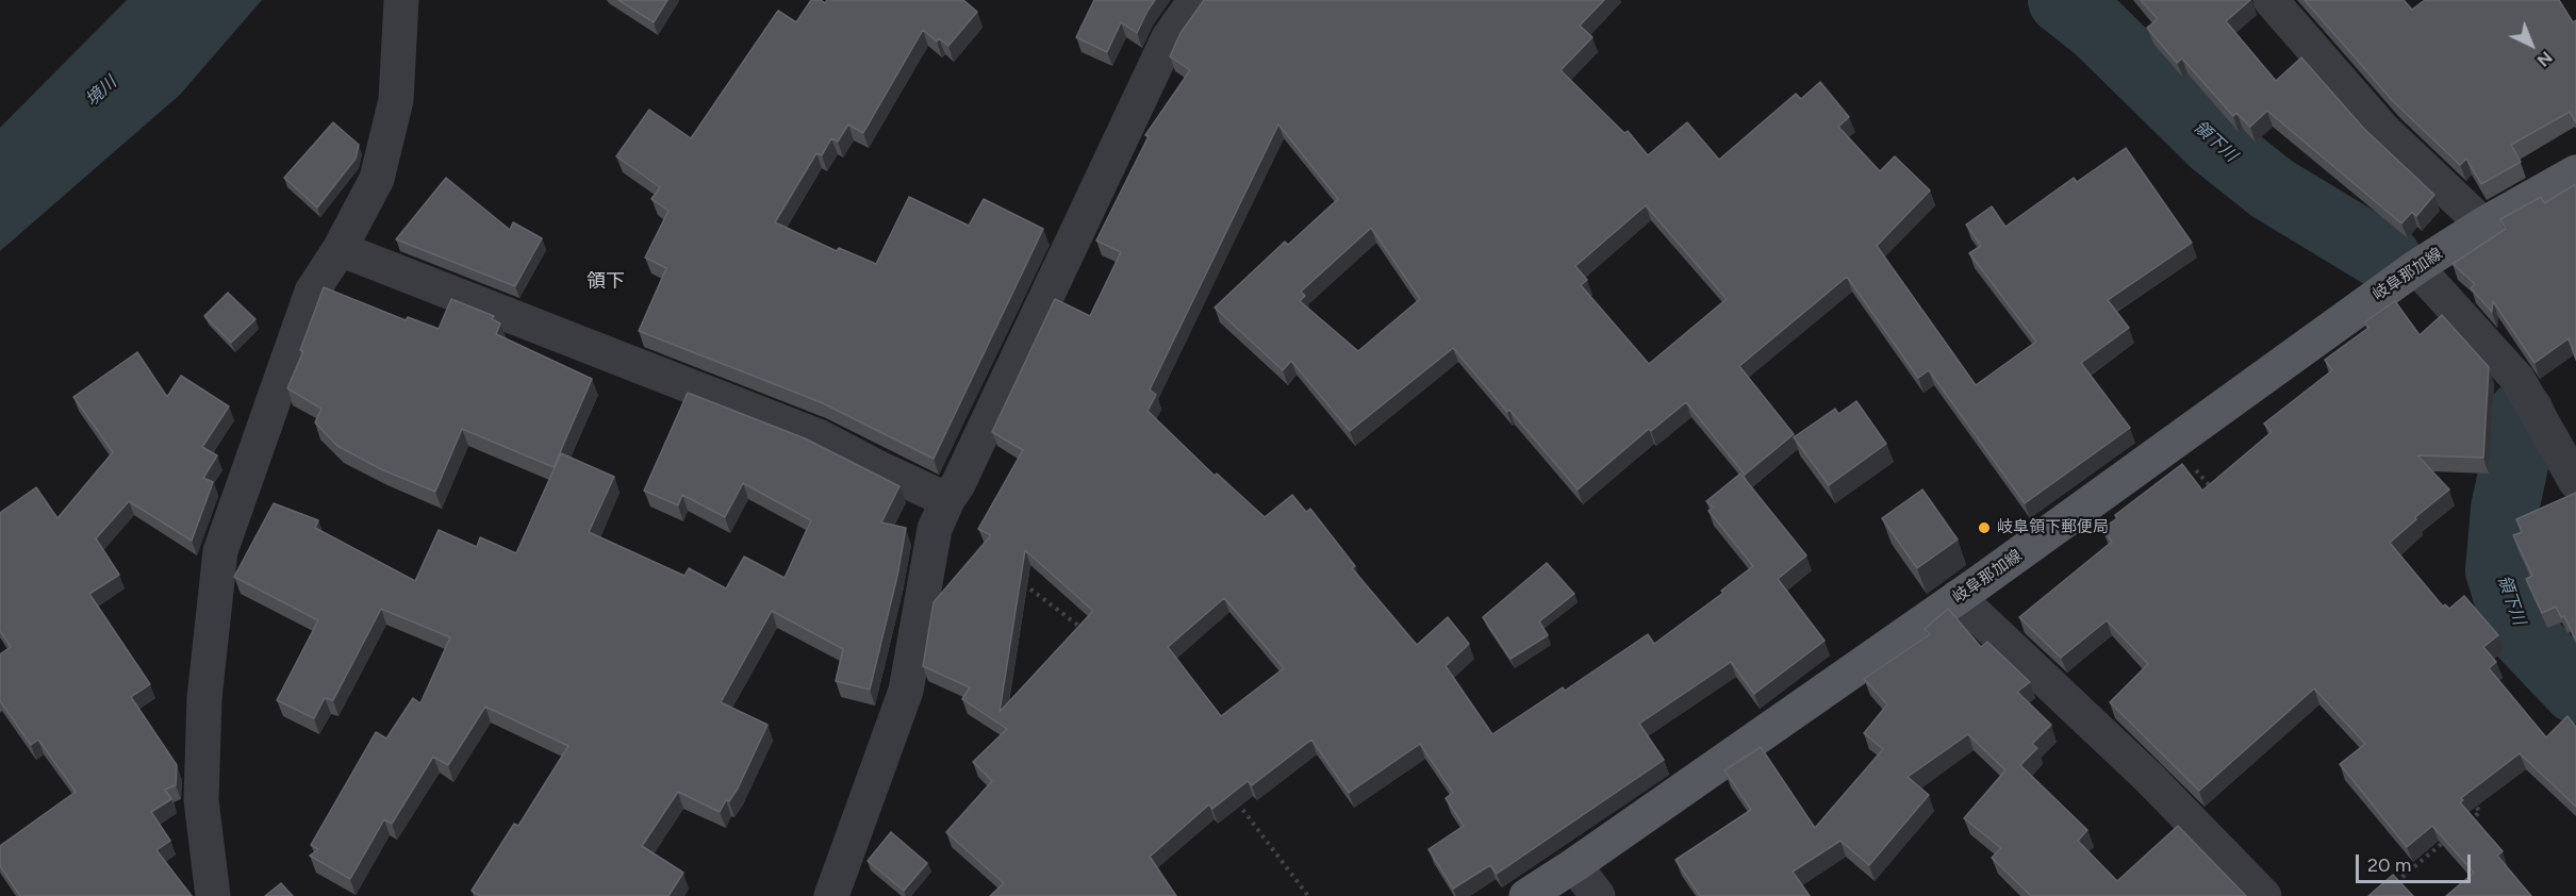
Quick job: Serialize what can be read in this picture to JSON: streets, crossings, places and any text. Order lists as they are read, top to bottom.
{
  "streets": {
    "main road": ["岐阜那加線"]
  },
  "districts": ["領下"],
  "water": ["境川", "領下川"],
  "places": ["岐阜領下郵便局"],
  "scale_bar": "20 m",
  "north": "bottom right"
}
